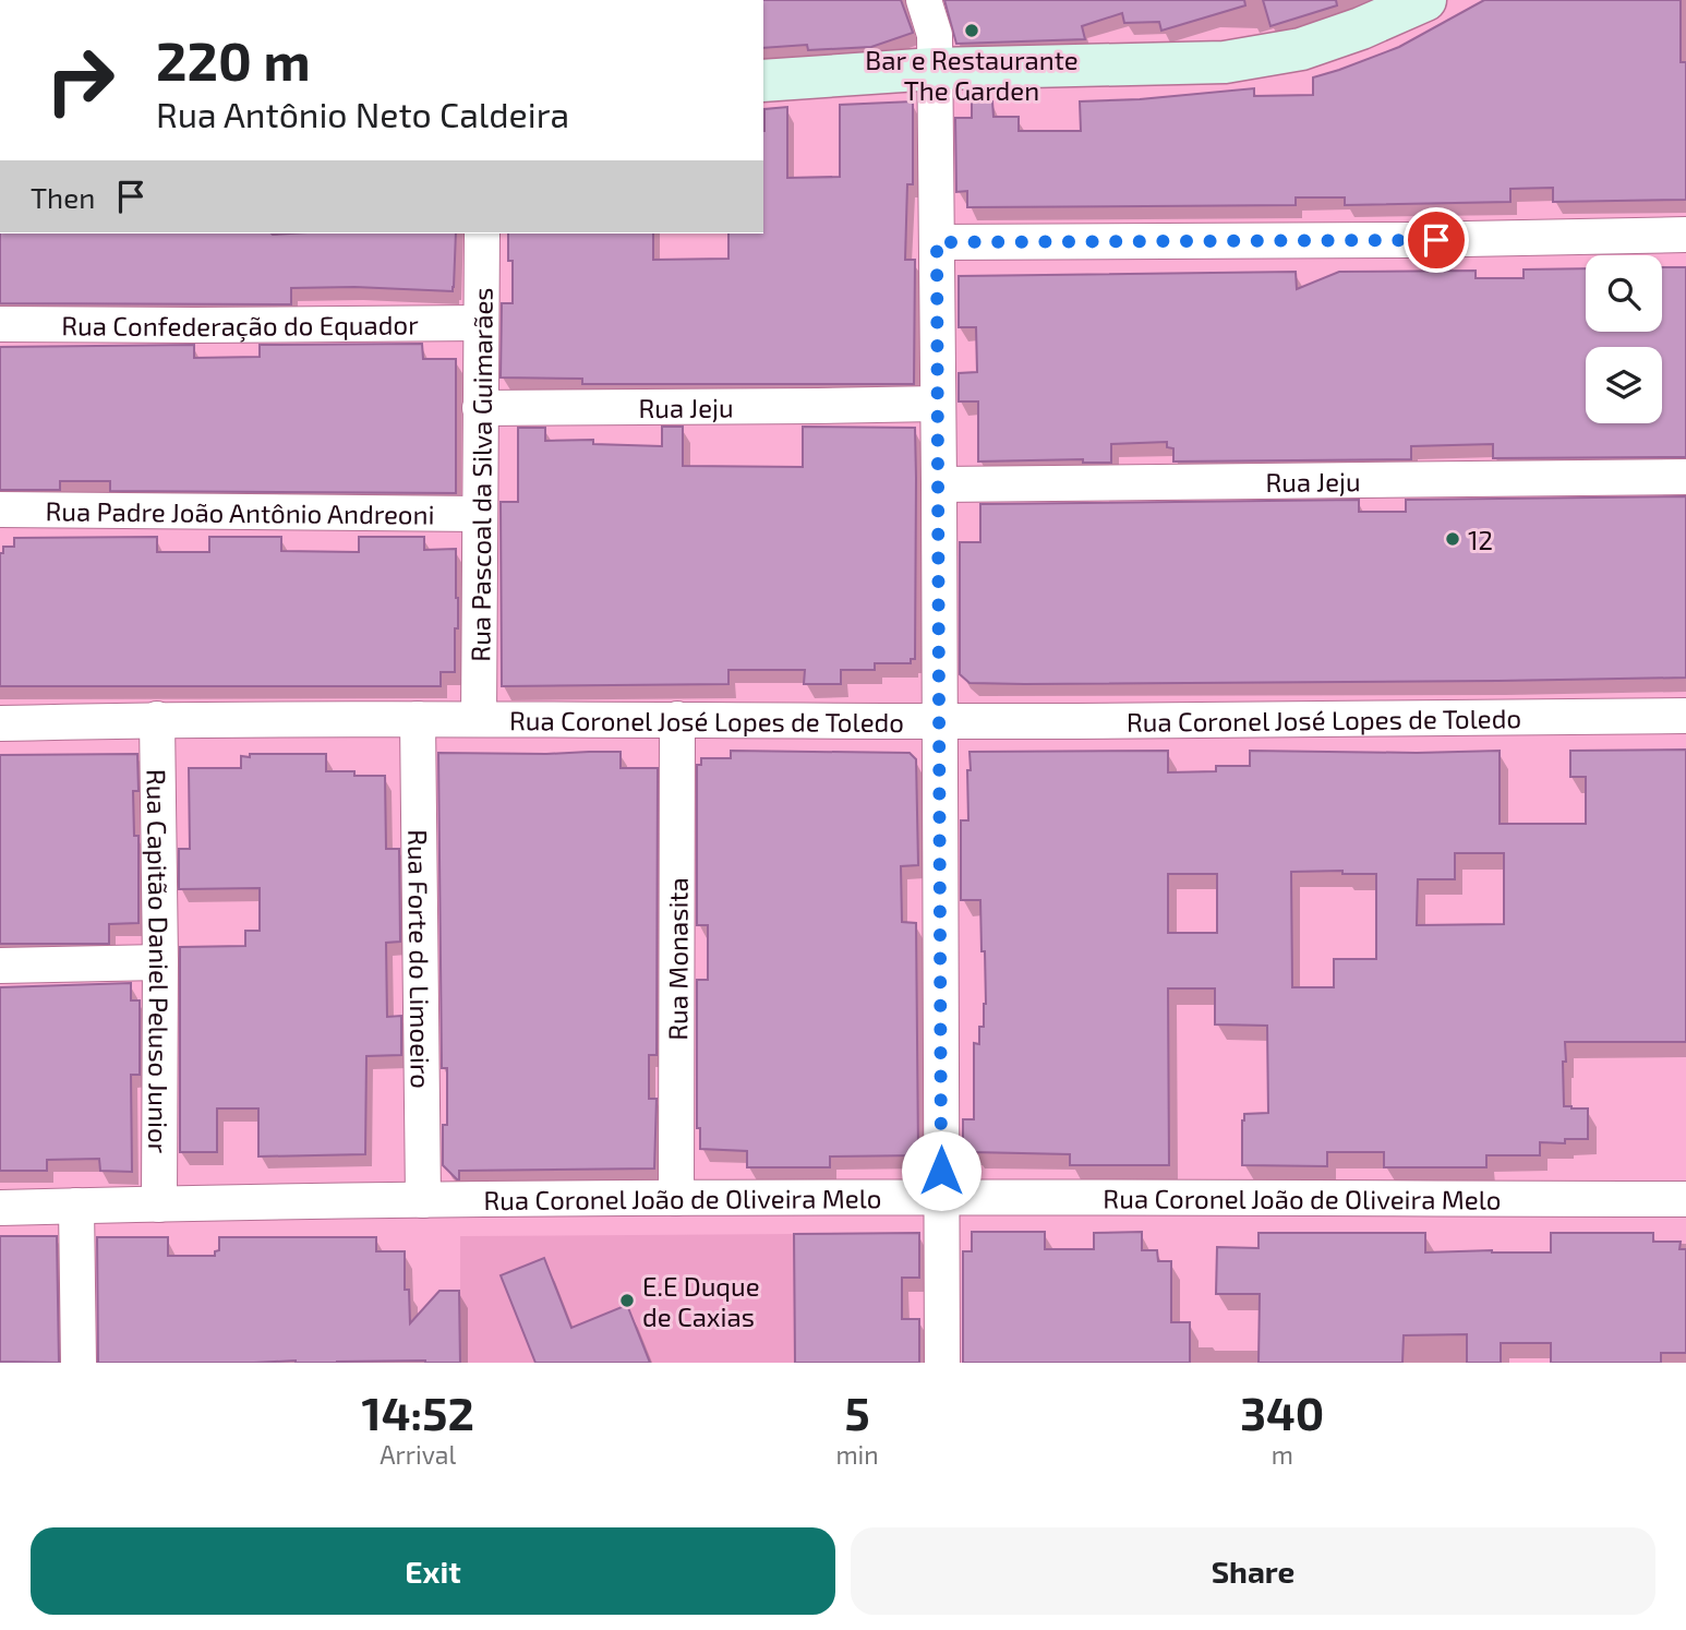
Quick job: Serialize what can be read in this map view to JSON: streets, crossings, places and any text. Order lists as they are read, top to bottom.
{
  "streets": {
    "street": [
      "Rua Confederação do Equador",
      "Rua Jeju",
      "Rua Pascoal da Silva Guimarães",
      "Rua Padre João Antônio Andreoni",
      "Rua Coronel José Lopes de Toledo",
      "Rua Monasita",
      "Rua Forte do Limoeiro",
      "Rua Capitão Daniel Peluso Junior",
      "Rua Coronel João de Oliveira Melo"
    ]
  },
  "crossings": [
    ["Rua Confederação do Equador", "Rua Pascoal da Silva Guimarães"],
    ["Rua Jeju", "Rua Pascoal da Silva Guimarães"],
    ["Rua Pascoal da Silva Guimarães", "Rua Padre João Antônio Andreoni"],
    ["Rua Pascoal da Silva Guimarães", "Rua Coronel José Lopes de Toledo"],
    ["Rua Coronel José Lopes de Toledo", "Rua Monasita"],
    ["Rua Coronel José Lopes de Toledo", "Rua Forte do Limoeiro"],
    ["Rua Coronel José Lopes de Toledo", "Rua Capitão Daniel Peluso Junior"],
    ["Rua Monasita", "Rua Coronel João de Oliveira Melo"],
    ["Rua Forte do Limoeiro", "Rua Coronel João de Oliveira Melo"],
    ["Rua Capitão Daniel Peluso Junior", "Rua Coronel João de Oliveira Melo"]
  ],
  "places": ["Bar e Restaurante The Garden", "12", "E.E Duque de Caxias"],
  "page": {
    "turn": ["220 m", "Rua Antônio Neto Caldeira"],
    "then": "Then",
    "eta": [
      "14:52",
      "Arrival",
      "5",
      "min",
      "340",
      "m"
    ],
    "buttons": ["Exit", "Share"]
  }
}
